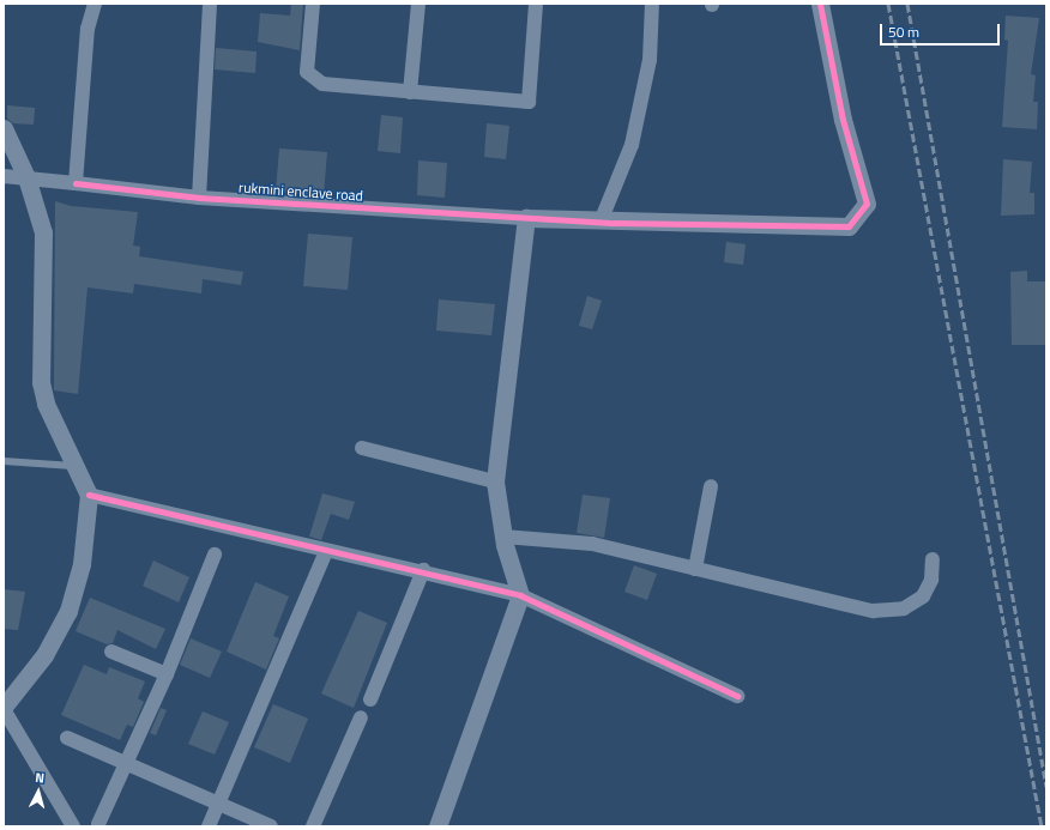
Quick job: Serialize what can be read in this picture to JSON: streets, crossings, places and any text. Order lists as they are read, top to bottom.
{
  "streets": {
    "street": ["rukmini enclave road"]
  },
  "scale_bar": "50 m",
  "north": "top"
}
